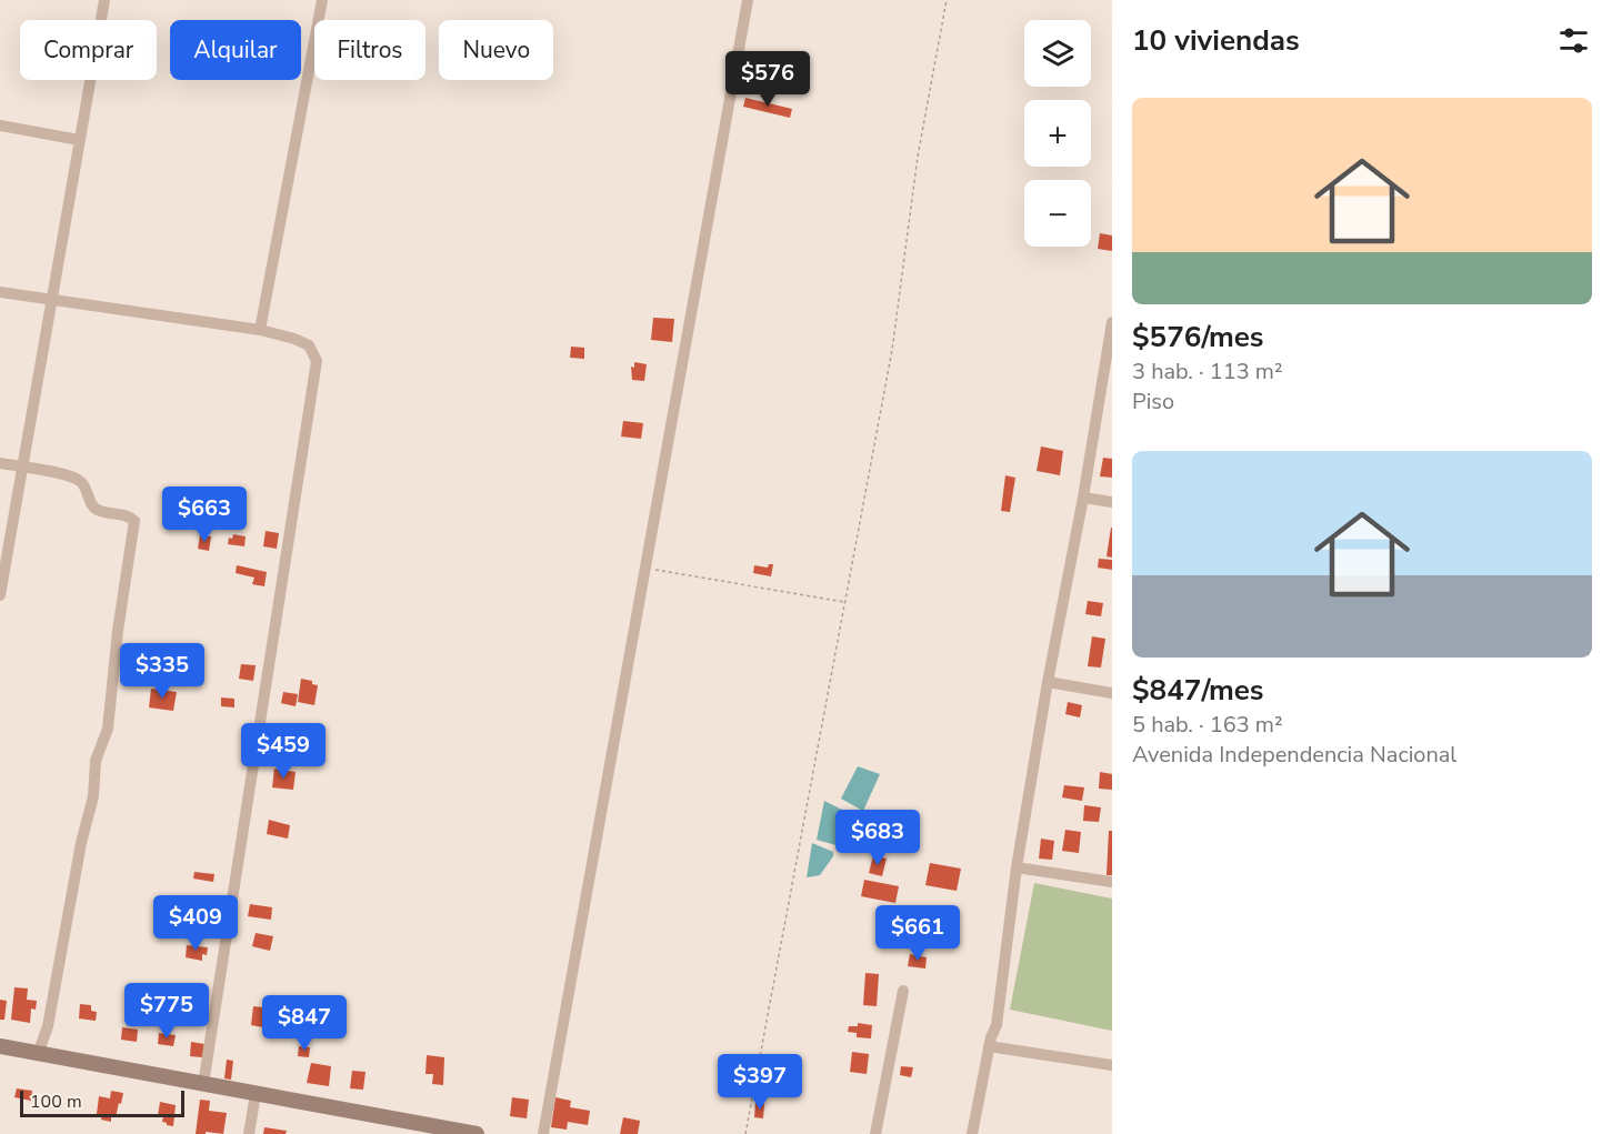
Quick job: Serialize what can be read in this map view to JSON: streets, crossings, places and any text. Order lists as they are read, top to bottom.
{
  "scale_bar": "100 m",
  "page": {
    "heading": "10 viviendas",
    "map_buttons": ["+", "−"],
    "chip": [
      "Comprar",
      "Alquilar",
      "Filtros",
      "Nuevo"
    ],
    "price": [
      "$576",
      "$663",
      "$335",
      "$459",
      "$683",
      "$409",
      "$661",
      "$775",
      "$847",
      "$397"
    ],
    "list": [
      {
        "name": "$576/mes",
        "note": "3 hab. · 113 m² · Piso"
      },
      {
        "name": "$847/mes",
        "note": "5 hab. · 163 m² · Avenida Independencia Nacional"
      }
    ],
    "scale": "100 m"
  }
}
